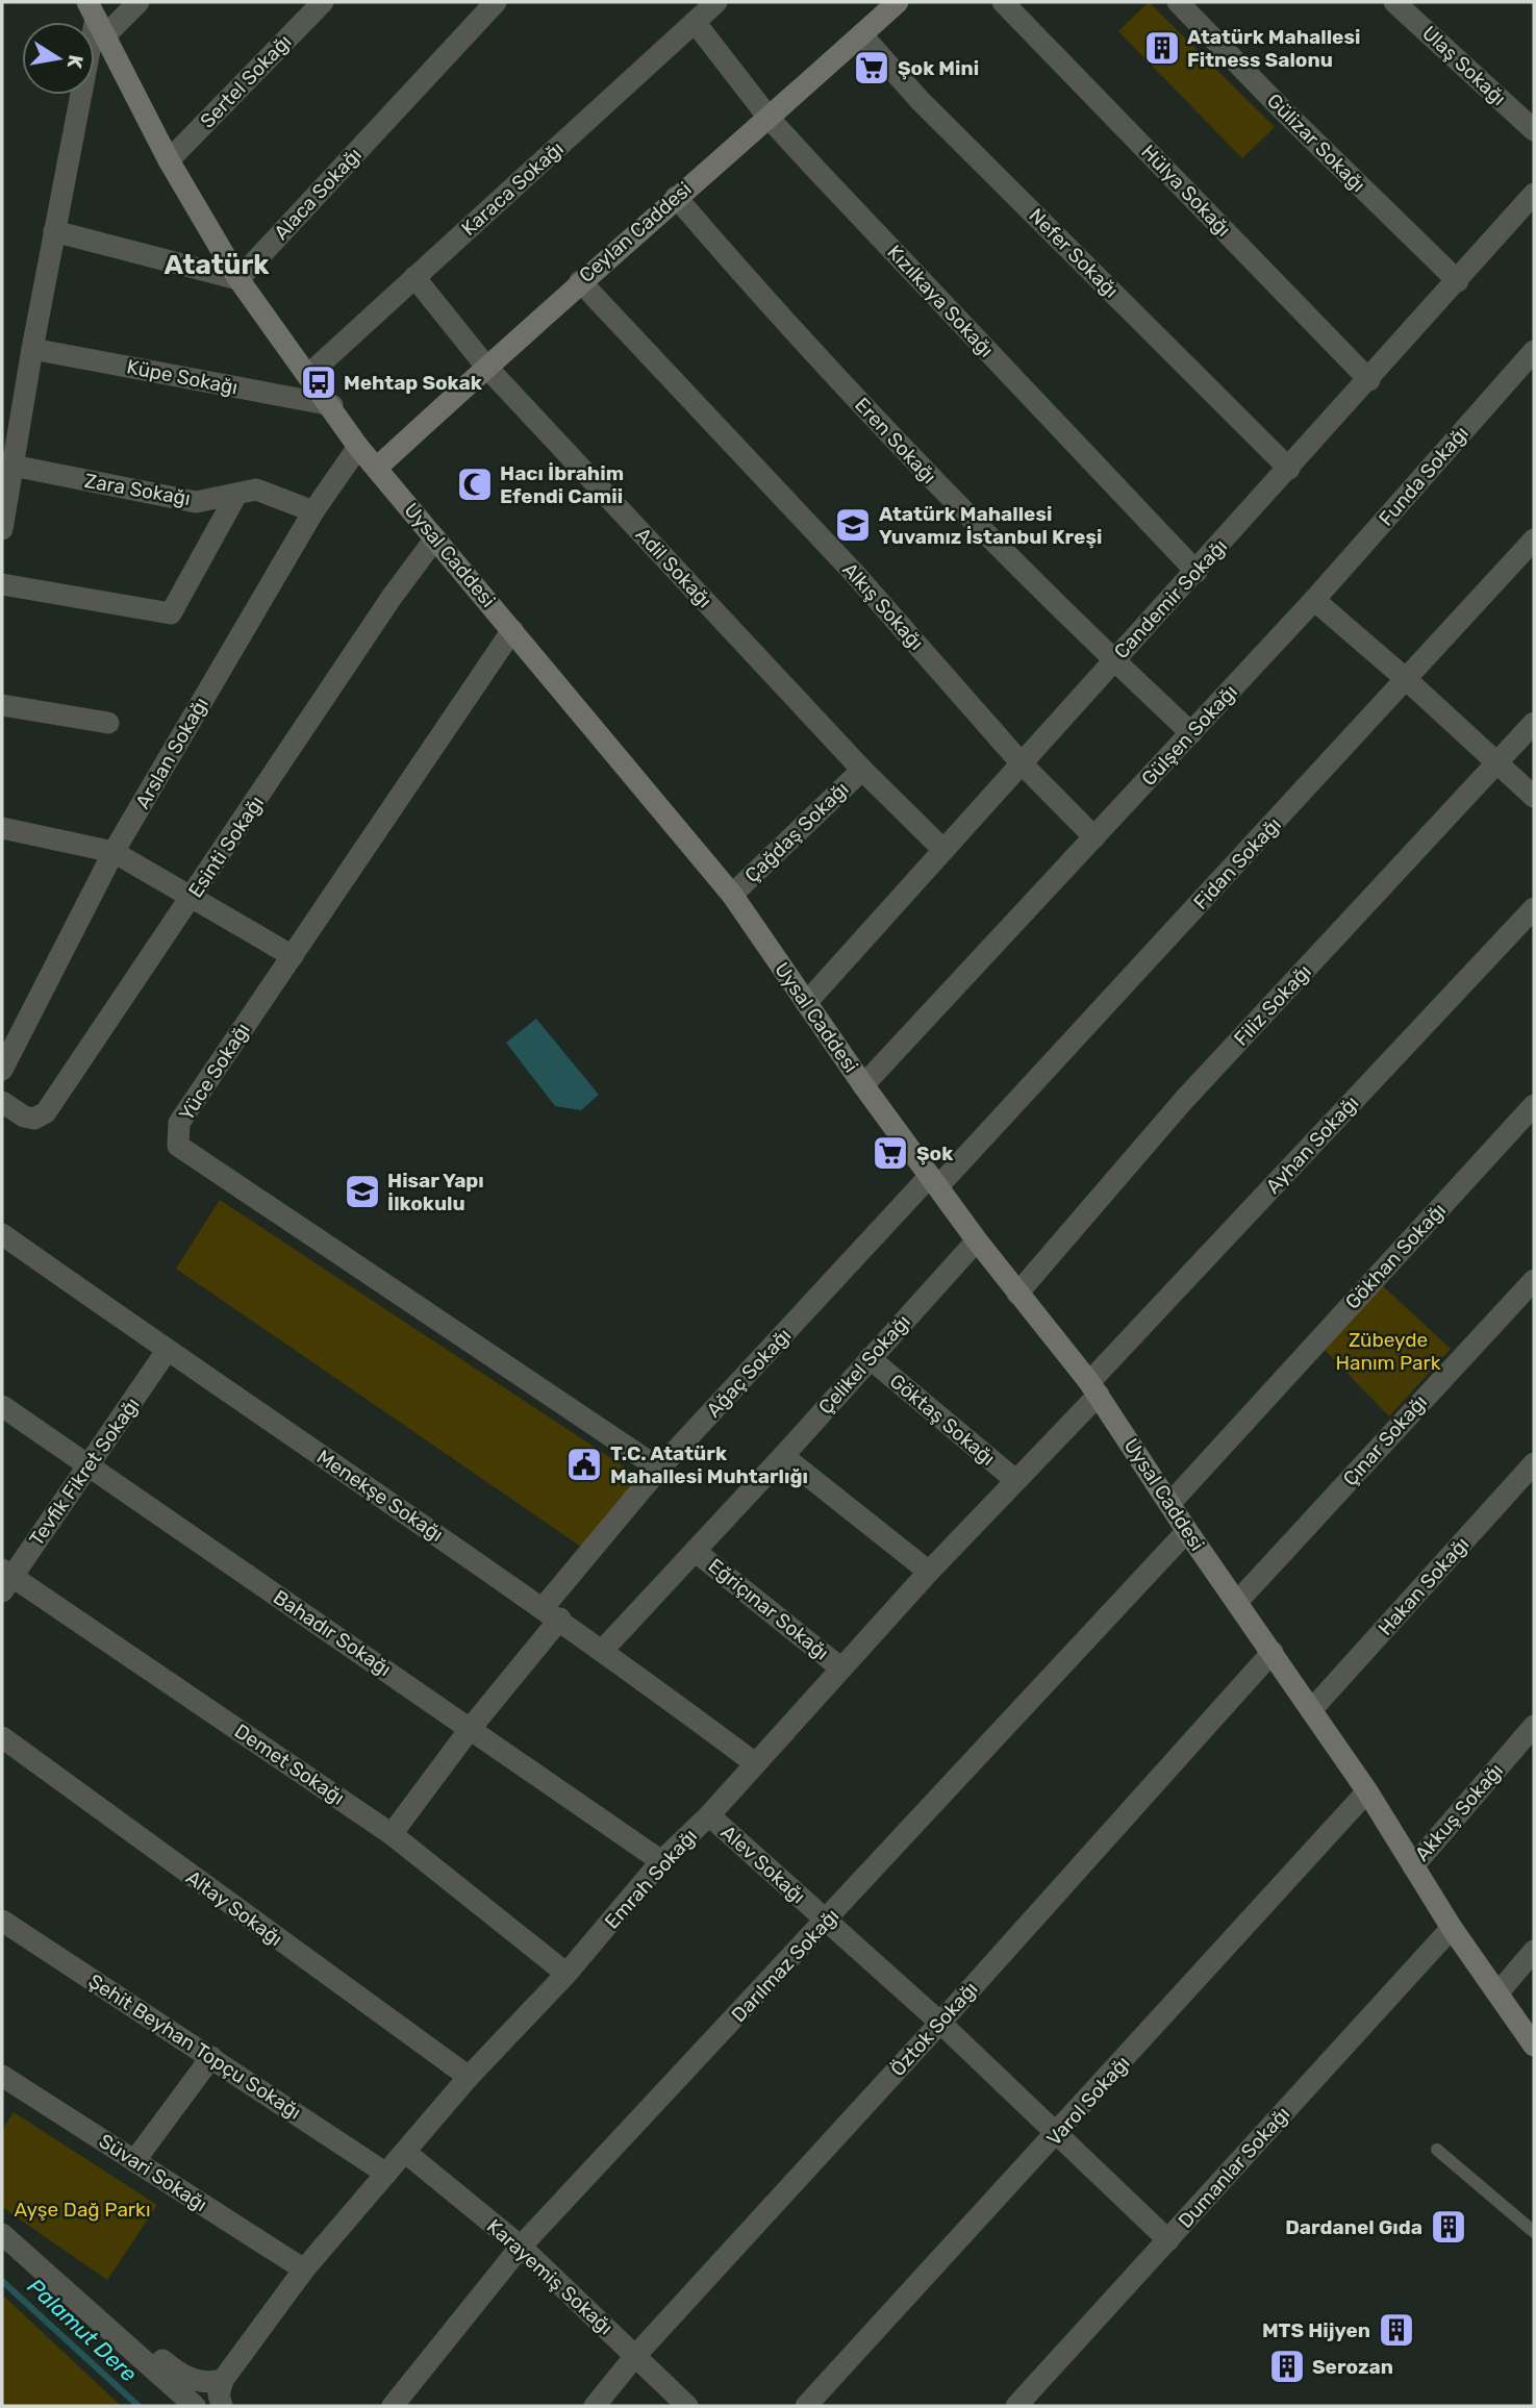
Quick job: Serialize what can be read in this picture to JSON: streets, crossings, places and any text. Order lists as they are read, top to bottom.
{
  "streets": {
    "street": [
      "Ulaş Sokağı",
      "Sertel Sokağı",
      "Gülizar Sokağı",
      "Karaca Sokağı",
      "Hülya Sokağı",
      "Alaca Sokağı",
      "Ceylan Caddesi",
      "Nefer Sokağı",
      "Kızılkaya Sokağı",
      "Küpe Sokağı",
      "Eren Sokağı",
      "Funda Sokağı",
      "Zara Sokağı",
      "Uysal Caddesi",
      "Adil Sokağı",
      "Candemir Sokağı",
      "Alkış Sokağı",
      "Gülşen Sokağı",
      "Arslan Sokağı",
      "Çağdaş Sokağı",
      "Esinti Sokağı",
      "Fidan Sokağı",
      "Filiz Sokağı",
      "Yüce Sokağı",
      "Ayhan Sokağı",
      "Gökhan Sokağı",
      "Çelikel Sokağı",
      "Ağaç Sokağı",
      "Göktaş Sokağı",
      "Çınar Sokağı",
      "Tevfik Fikret Sokağı",
      "Menekşe Sokağı",
      "Hakan Sokağı",
      "Eğriçınar Sokağı",
      "Bahadır Sokağı",
      "Demet Sokağı",
      "Akkuş Sokağı",
      "Alev Sokağı",
      "Emrah Sokağı",
      "Altay Sokağı",
      "Darılmaz Sokağı",
      "Öztok Sokağı",
      "Şehit Beyhan Topçu Sokağı",
      "Varol Sokağı",
      "Dumanlar Sokağı",
      "Süvari Sokağı",
      "Karayemiş Sokağı"
    ]
  },
  "crossings": [
    ["Sertel Sokağı", "Uysal Caddesi"],
    ["Gülizar Sokağı", "Candemir Sokağı"],
    ["Karaca Sokağı", "Kızılkaya Sokağı"],
    ["Karaca Sokağı", "Uysal Caddesi"],
    ["Karaca Sokağı", "Adil Sokağı"],
    ["Hülya Sokağı", "Candemir Sokağı"],
    ["Alaca Sokağı", "Uysal Caddesi"],
    ["Ceylan Caddesi", "Nefer Sokağı"],
    ["Ceylan Caddesi", "Kızılkaya Sokağı"],
    ["Ceylan Caddesi", "Eren Sokağı"],
    ["Ceylan Caddesi", "Uysal Caddesi"],
    ["Ceylan Caddesi", "Adil Sokağı"],
    ["Ceylan Caddesi", "Alkış Sokağı"],
    ["Nefer Sokağı", "Candemir Sokağı"],
    ["Kızılkaya Sokağı", "Candemir Sokağı"],
    ["Küpe Sokağı", "Uysal Caddesi"],
    ["Eren Sokağı", "Candemir Sokağı"],
    ["Eren Sokağı", "Gülşen Sokağı"],
    ["Funda Sokağı", "Gülşen Sokağı"],
    ["Zara Sokağı", "Arslan Sokağı"],
    ["Uysal Caddesi", "Candemir Sokağı"],
    ["Uysal Caddesi", "Gülşen Sokağı"],
    ["Uysal Caddesi", "Arslan Sokağı"],
    ["Uysal Caddesi", "Çağdaş Sokağı"],
    ["Uysal Caddesi", "Esinti Sokağı"],
    ["Uysal Caddesi", "Fidan Sokağı"],
    ["Uysal Caddesi", "Filiz Sokağı"],
    ["Uysal Caddesi", "Yüce Sokağı"],
    ["Uysal Caddesi", "Ayhan Sokağı"],
    ["Uysal Caddesi", "Gökhan Sokağı"],
    ["Uysal Caddesi", "Çelikel Sokağı"],
    ["Uysal Caddesi", "Ağaç Sokağı"],
    ["Uysal Caddesi", "Çınar Sokağı"],
    ["Uysal Caddesi", "Hakan Sokağı"],
    ["Uysal Caddesi", "Akkuş Sokağı"],
    ["Uysal Caddesi", "Emrah Sokağı"],
    ["Uysal Caddesi", "Darılmaz Sokağı"],
    ["Uysal Caddesi", "Öztok Sokağı"],
    ["Uysal Caddesi", "Varol Sokağı"],
    ["Uysal Caddesi", "Dumanlar Sokağı"],
    ["Adil Sokağı", "Candemir Sokağı"],
    ["Adil Sokağı", "Çağdaş Sokağı"],
    ["Candemir Sokağı", "Alkış Sokağı"],
    ["Alkış Sokağı", "Gülşen Sokağı"],
    ["Fidan Sokağı", "Ağaç Sokağı"],
    ["Yüce Sokağı", "Ağaç Sokağı"],
    ["Ayhan Sokağı", "Emrah Sokağı"],
    ["Çelikel Sokağı", "Göktaş Sokağı"],
    ["Çelikel Sokağı", "Menekşe Sokağı"],
    ["Çelikel Sokağı", "Eğriçınar Sokağı"],
    ["Ağaç Sokağı", "Menekşe Sokağı"],
    ["Ağaç Sokağı", "Bahadır Sokağı"],
    ["Ağaç Sokağı", "Demet Sokağı"],
    ["Göktaş Sokağı", "Emrah Sokağı"],
    ["Tevfik Fikret Sokağı", "Menekşe Sokağı"],
    ["Tevfik Fikret Sokağı", "Bahadır Sokağı"],
    ["Tevfik Fikret Sokağı", "Demet Sokağı"],
    ["Menekşe Sokağı", "Emrah Sokağı"],
    ["Eğriçınar Sokağı", "Emrah Sokağı"],
    ["Bahadır Sokağı", "Emrah Sokağı"],
    ["Demet Sokağı", "Emrah Sokağı"],
    ["Alev Sokağı", "Emrah Sokağı"],
    ["Alev Sokağı", "Darılmaz Sokağı"],
    ["Alev Sokağı", "Öztok Sokağı"],
    ["Alev Sokağı", "Varol Sokağı"],
    ["Alev Sokağı", "Dumanlar Sokağı"],
    ["Emrah Sokağı", "Altay Sokağı"],
    ["Emrah Sokağı", "Şehit Beyhan Topçu Sokağı"],
    ["Emrah Sokağı", "Süvari Sokağı"],
    ["Emrah Sokağı", "Karayemiş Sokağı"],
    ["Darılmaz Sokağı", "Karayemiş Sokağı"],
    ["Öztok Sokağı", "Karayemiş Sokağı"]
  ],
  "districts": ["Atatürk"],
  "water": ["Palamut Dere"],
  "parks": ["Zübeyde Hanım Park", "Ayşe Dağ Parkı"],
  "places": {
    "building": [
      "Atatürk Mahallesi Fitness Salonu",
      "Dardanel Gıda",
      "MTS Hijyen",
      "Serozan"
    ],
    "supermarket": ["Şok Mini", "Şok"],
    "bus stop": ["Mehtap Sokak"],
    "mosque": ["Hacı İbrahim Efendi Camii"],
    "school or university": ["Atatürk Mahallesi Yuvamız İstanbul Kreşi", "Hisar Yapı İlkokulu"],
    "public building": ["T.C. Atatürk Mahallesi Muhtarlığı"]
  },
  "north": "right"
}
